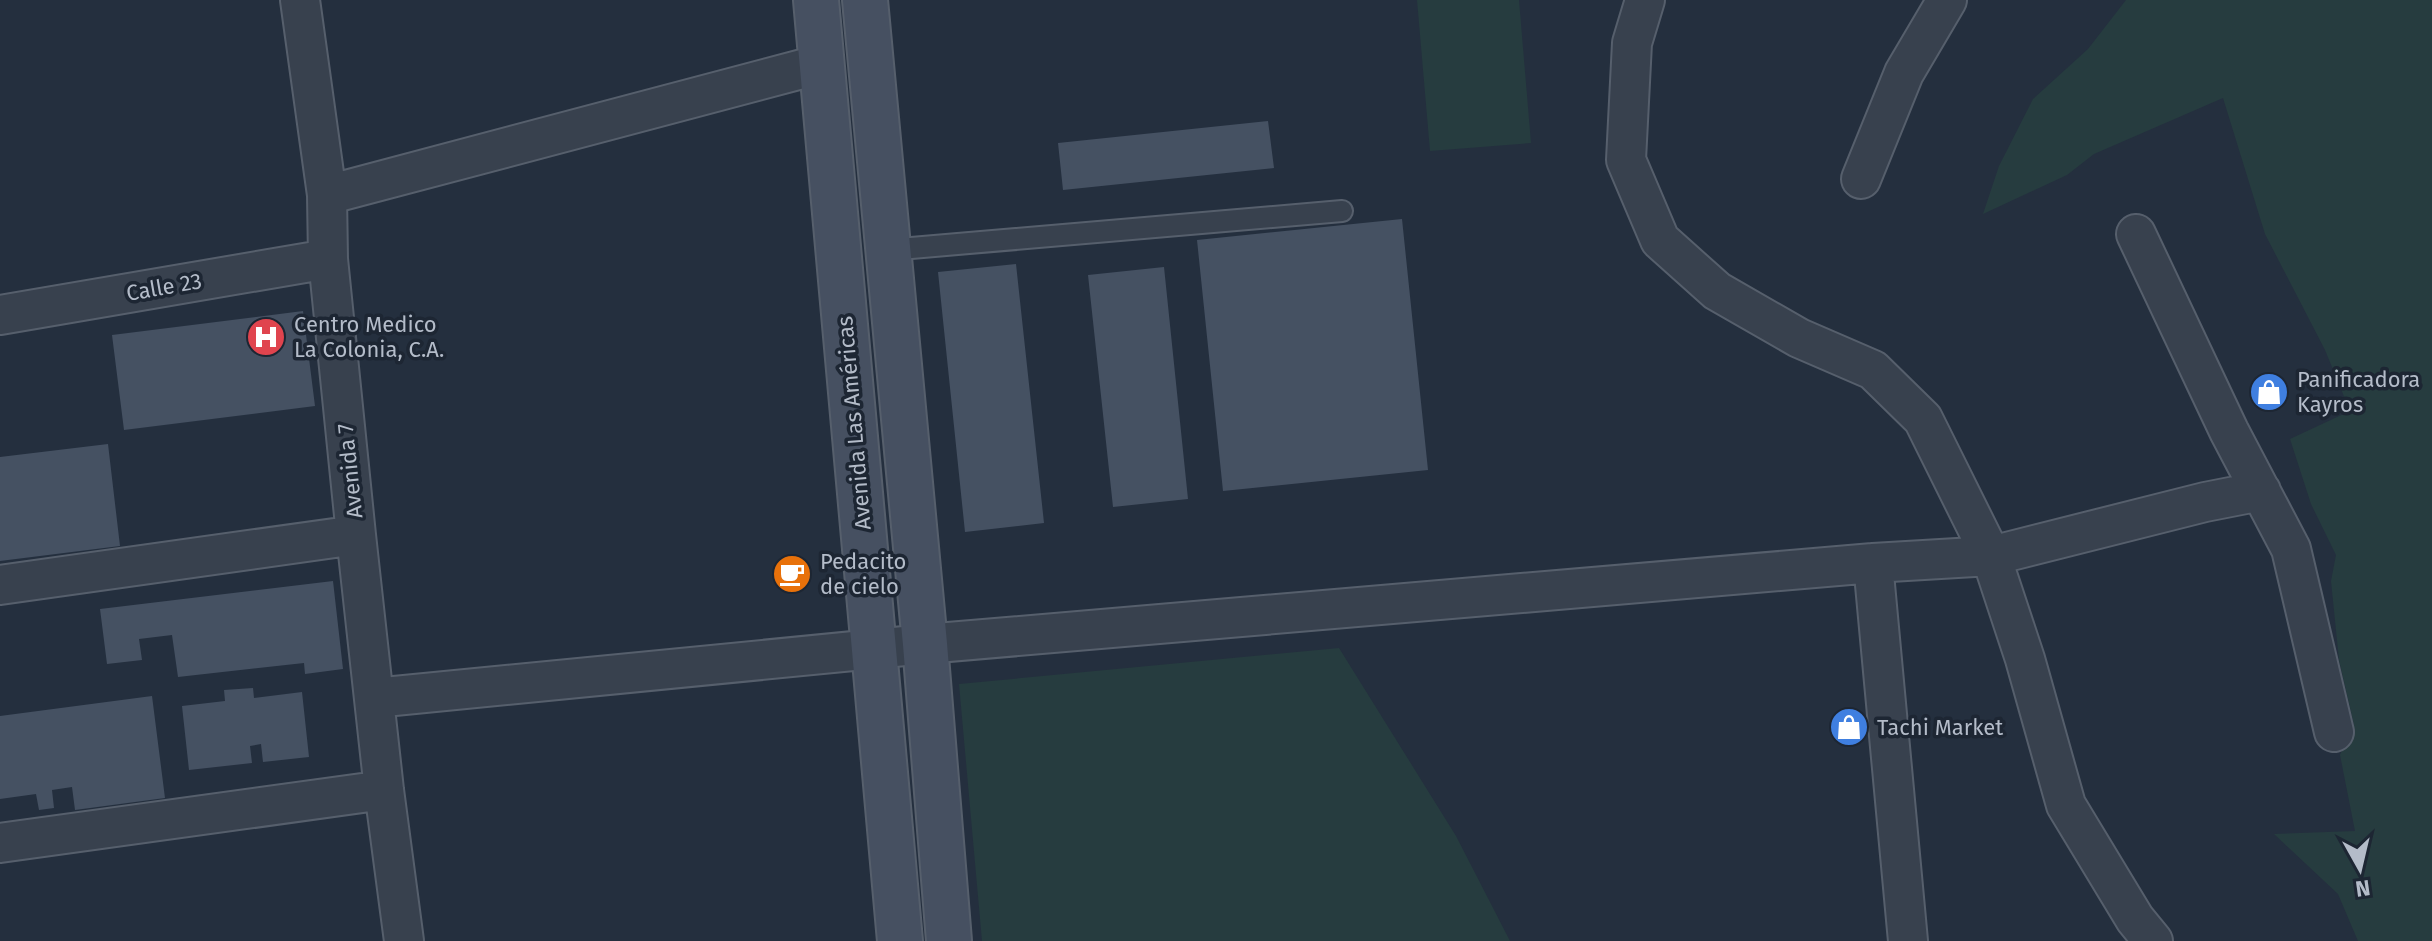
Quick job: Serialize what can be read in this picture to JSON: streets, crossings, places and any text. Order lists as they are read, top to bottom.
{
  "streets": {
    "main road": ["Avenida Las Américas"],
    "street": ["Calle 23", "Avenida 7"]
  },
  "crossings": [
    ["Calle 23", "Avenida 7"]
  ],
  "places": {
    "hospital": ["Centro Medico La Colonia, C.A."],
    "shop": ["Panificadora Kayros", "Tachi Market"],
    "cafe": ["Pedacito de cielo"]
  },
  "north": "bottom"
}
